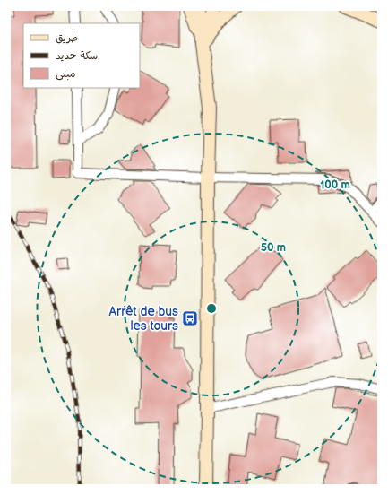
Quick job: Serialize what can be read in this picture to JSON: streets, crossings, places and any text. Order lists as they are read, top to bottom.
{
  "places": {
    "bus stop": ["Arrêt de bus les tours"]
  },
  "legend": ["طريق", "سكة حديد", "مبنى"],
  "rings": ["100 m", "50 m"]
}
